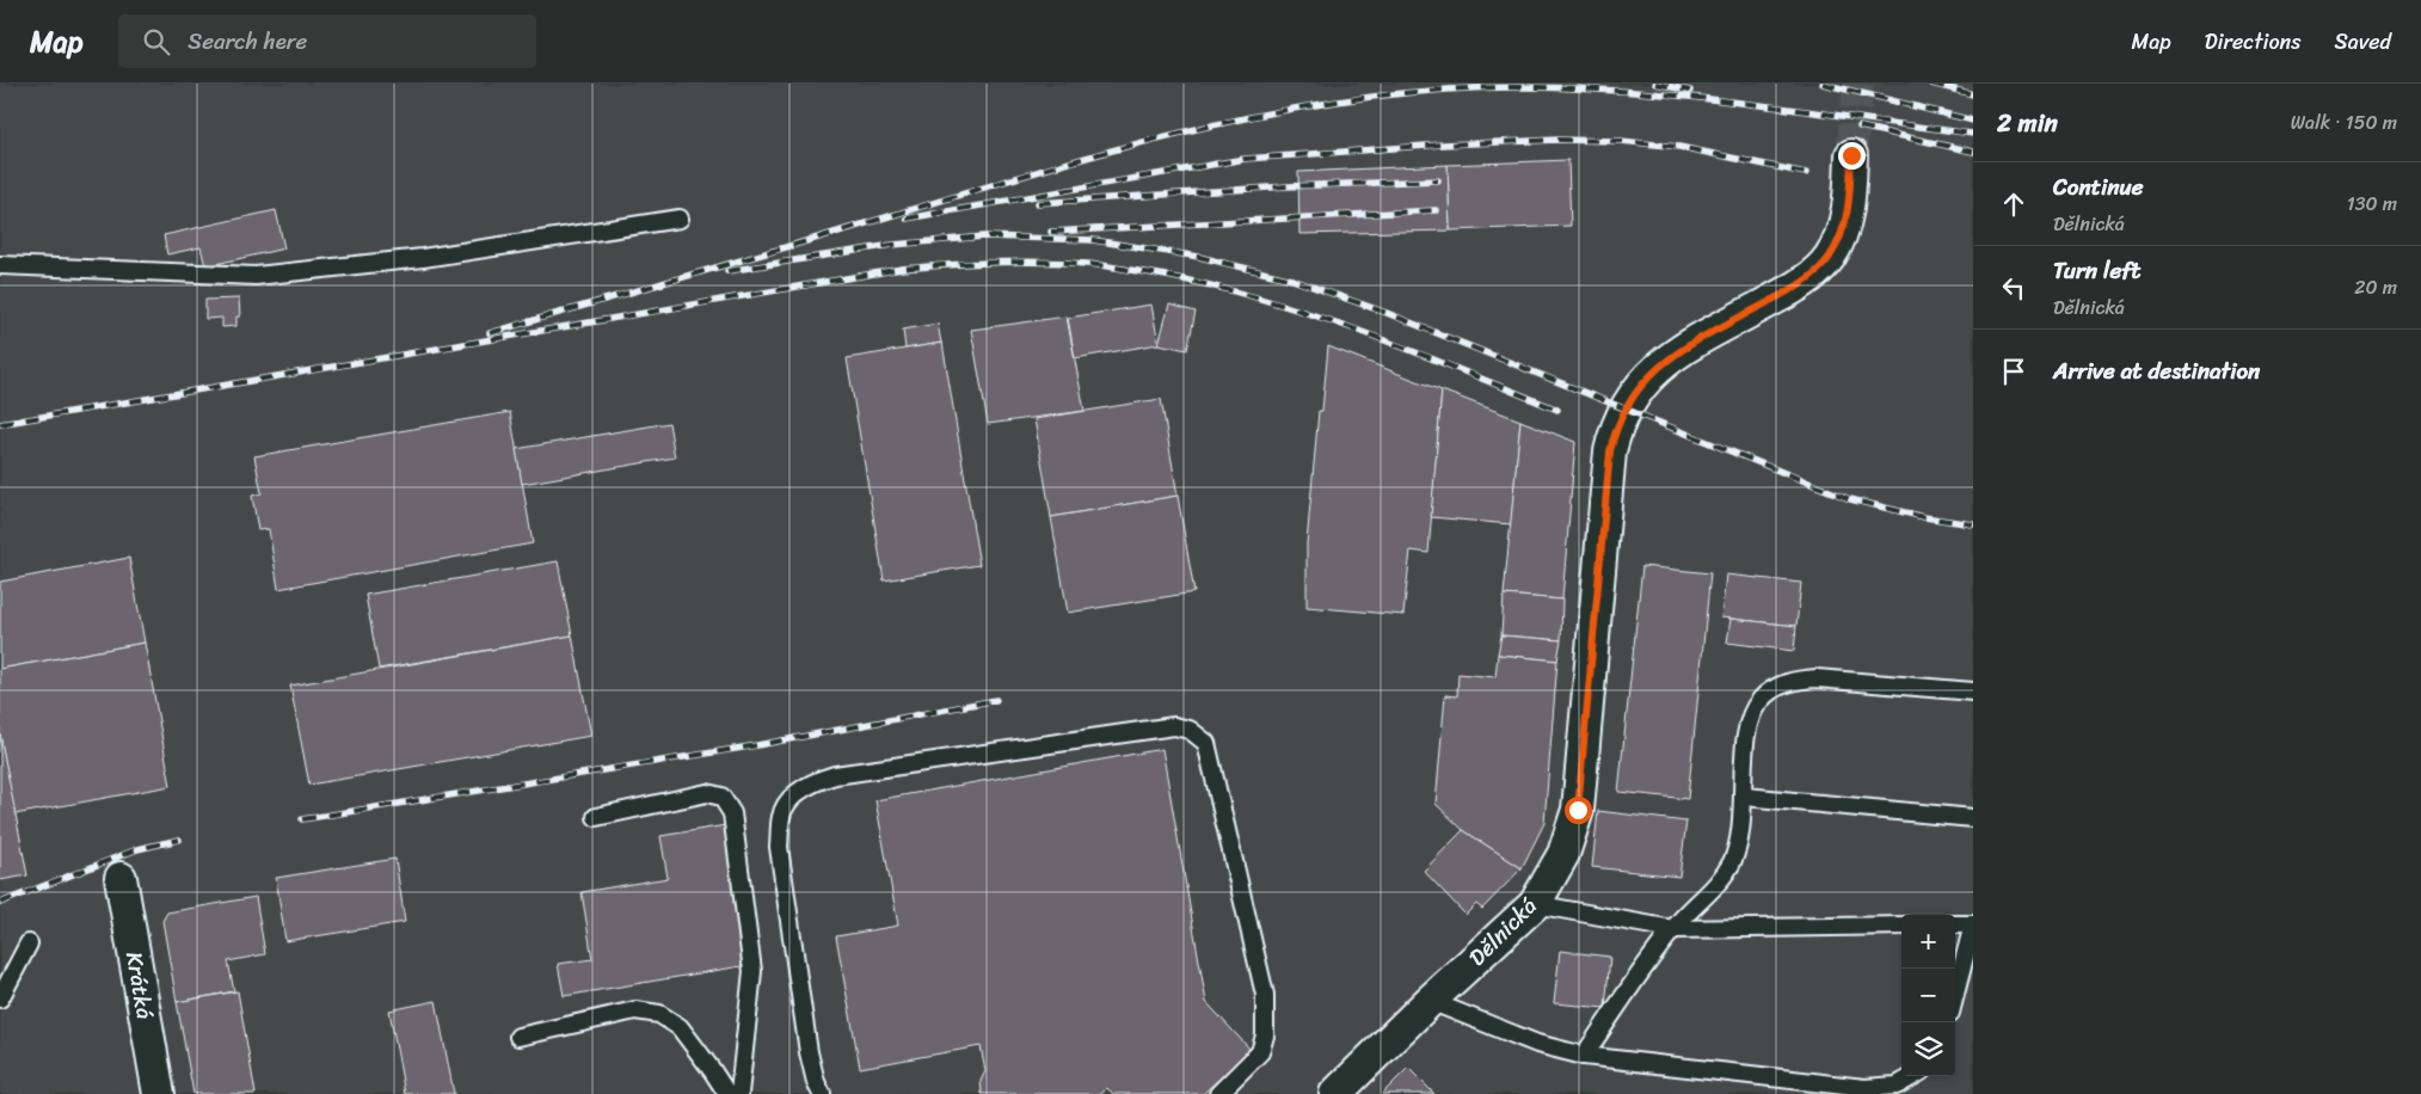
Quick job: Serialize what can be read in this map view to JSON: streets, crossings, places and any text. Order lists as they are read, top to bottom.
{
  "streets": {
    "street": ["Dělnická", "Krátká"]
  },
  "page": {
    "header": "Map",
    "search": "Search here",
    "nav": ["Map", "Directions", "Saved"],
    "heading": ["2 min", "Walk · 150 m"],
    "list": [
      ["Continue", "Dělnická", "130 m"],
      ["Turn left", "Dělnická", "20 m"],
      "Arrive at destination"
    ],
    "map_buttons": ["+", "−"]
  }
}
